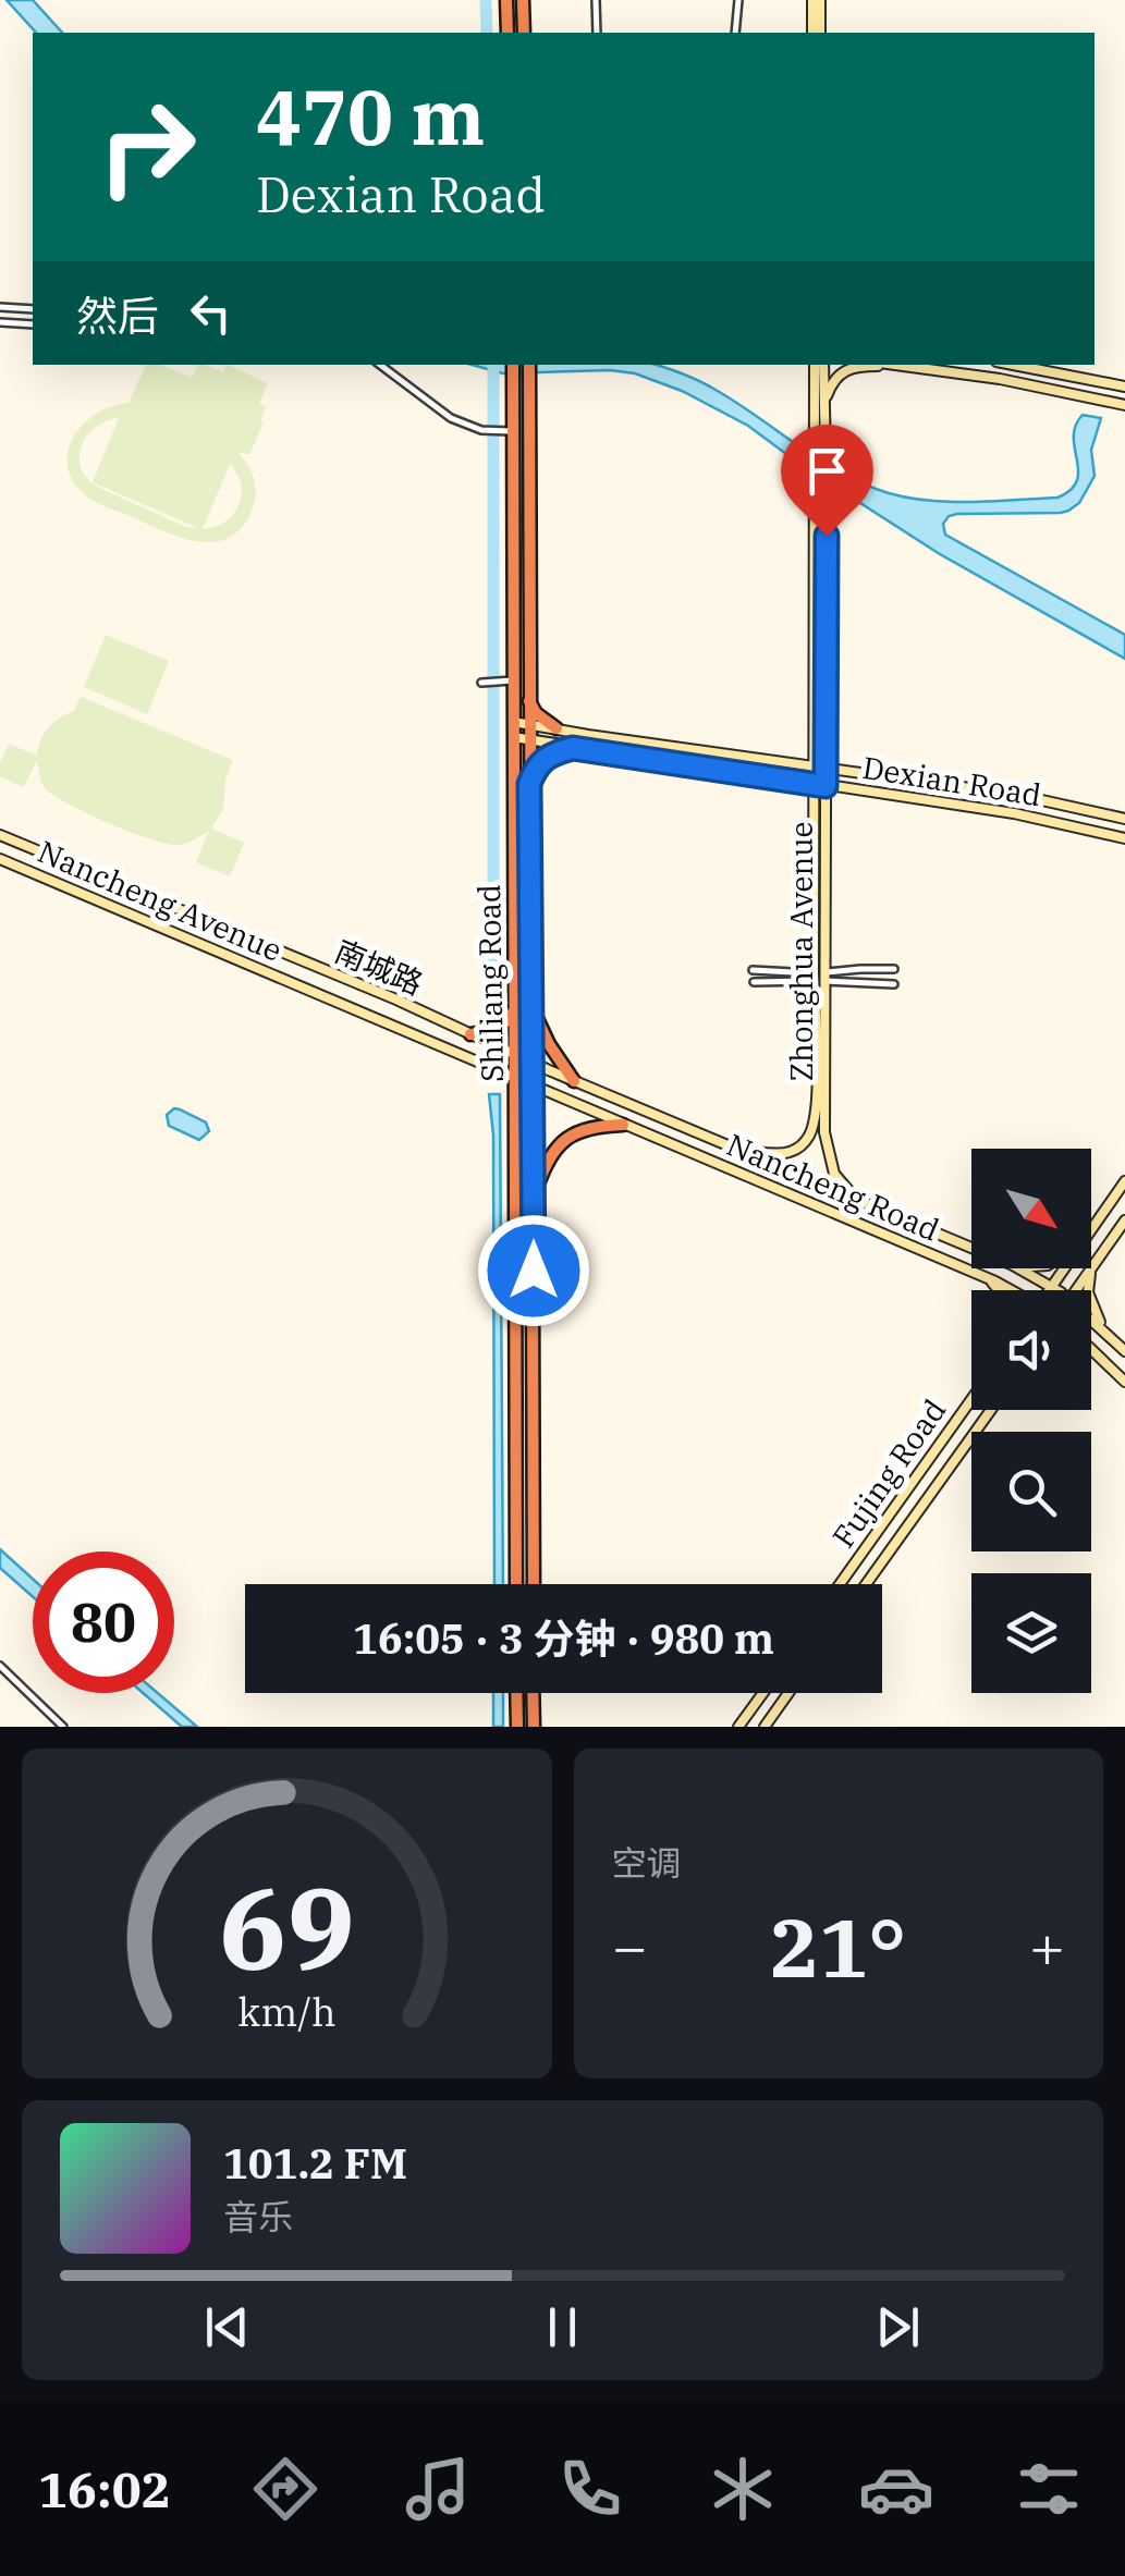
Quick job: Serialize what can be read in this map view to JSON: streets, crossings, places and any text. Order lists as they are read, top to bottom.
{
  "streets": {
    "highway": ["Shiliang Road"],
    "street": [
      "Dexian Road",
      "Nancheng Avenue",
      "Zhonghua Avenue",
      "南城路",
      "Nancheng Road",
      "Fujing Road"
    ]
  },
  "crossings": [
    ["Dexian Road", "Zhonghua Avenue"],
    ["Dexian Road", "Shiliang Road"],
    ["Nancheng Avenue", "Shiliang Road"],
    ["Nancheng Avenue", "Nancheng Road"],
    ["Zhonghua Avenue", "南城路"],
    ["Zhonghua Avenue", "Nancheng Road"],
    ["南城路", "Shiliang Road"],
    ["南城路", "Nancheng Road"]
  ],
  "north": "bottom right",
  "page": {
    "turn": ["470 m", "Dexian Road"],
    "then": "然后",
    "limit": "80",
    "trip": "16:05 · 3 分钟 · 980 m",
    "tile": "空调",
    "heat": ["−", "21°", "+"],
    "song": ["101.2 FM", "音乐"],
    "tabs": "16:02",
    "gauge": ["69", "km/h"]
  }
}
